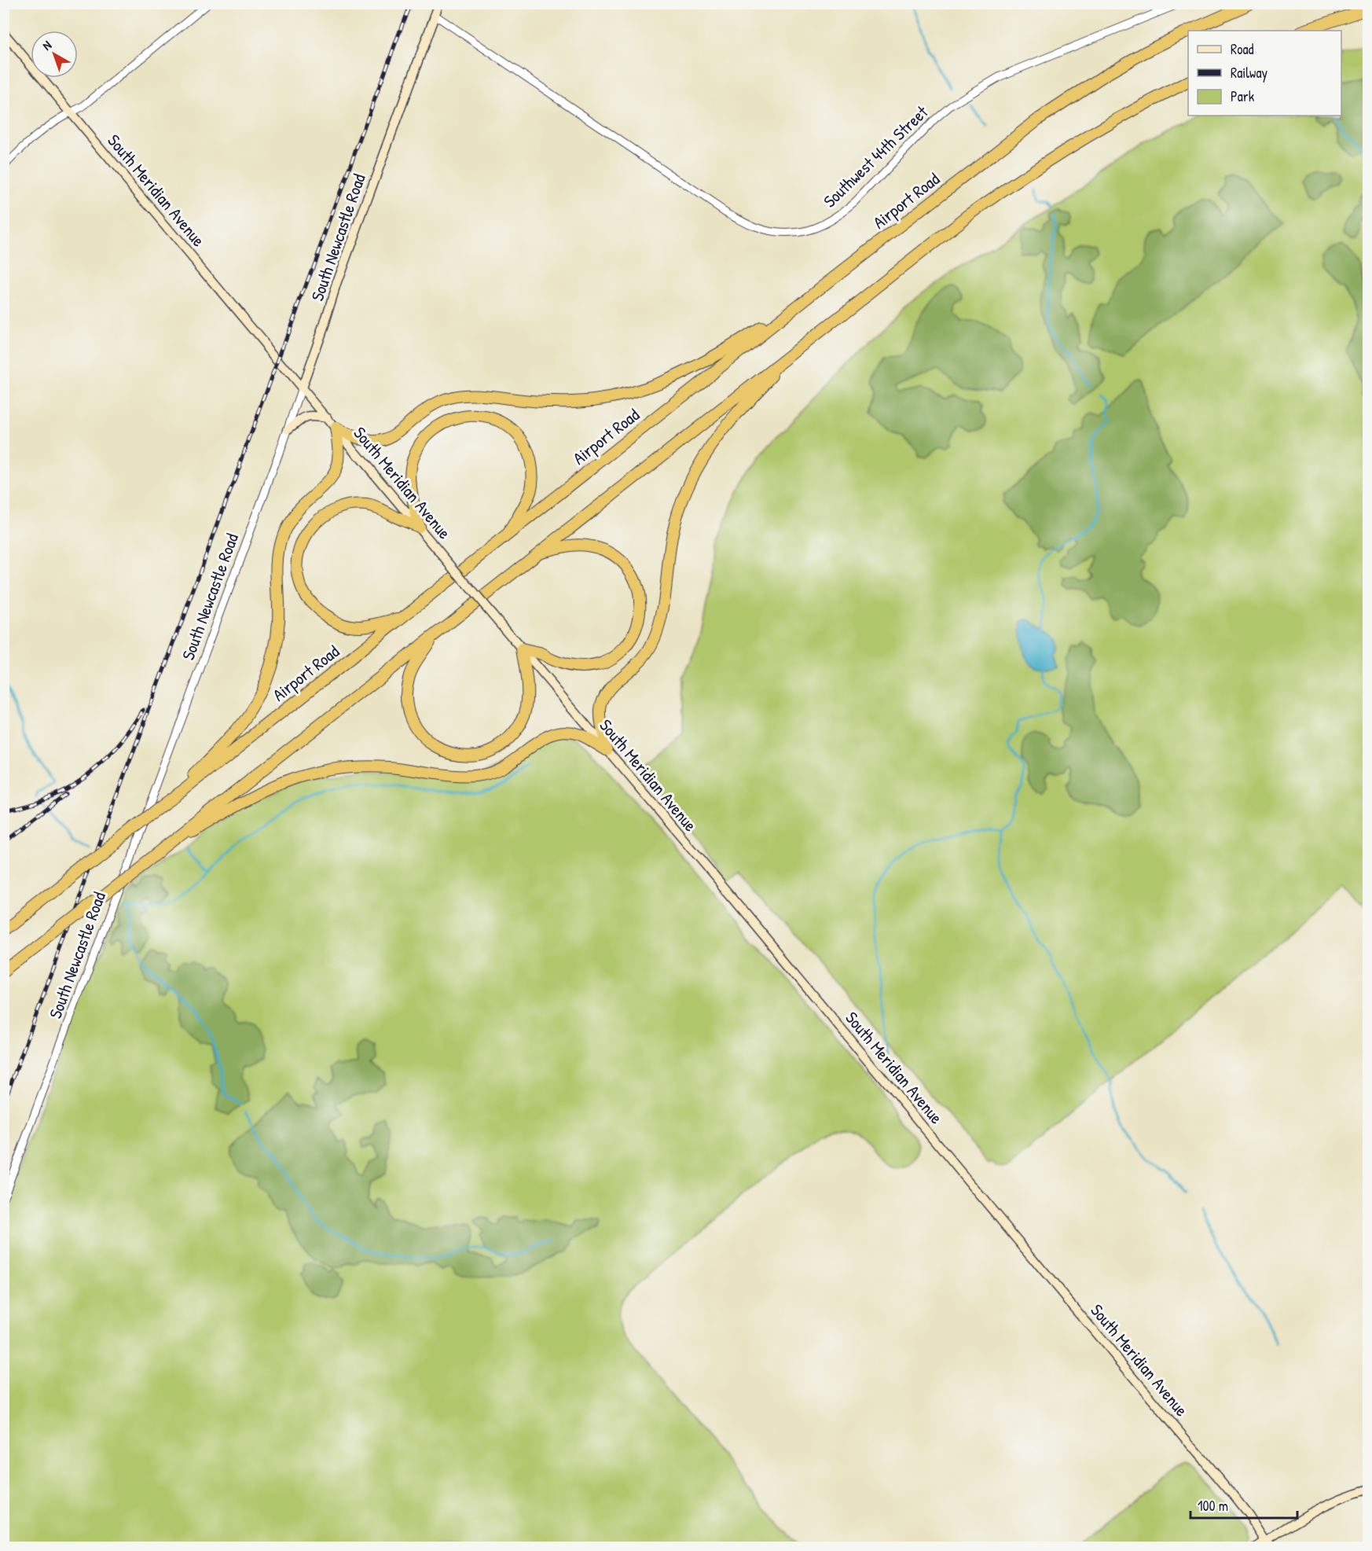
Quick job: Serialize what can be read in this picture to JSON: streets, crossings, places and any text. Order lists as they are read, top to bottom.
{
  "streets": {
    "highway": ["Airport Road"],
    "main road": ["South Meridian Avenue", "South Newcastle Road"],
    "street": ["Southwest 44th Street"]
  },
  "crossings": [
    ["Southwest 44th Street", "South Newcastle Road"],
    ["South Meridian Avenue", "South Newcastle Road"]
  ],
  "legend": ["Road", "Railway", "Park"],
  "scale_bar": "100 m",
  "north": "top left"
}
